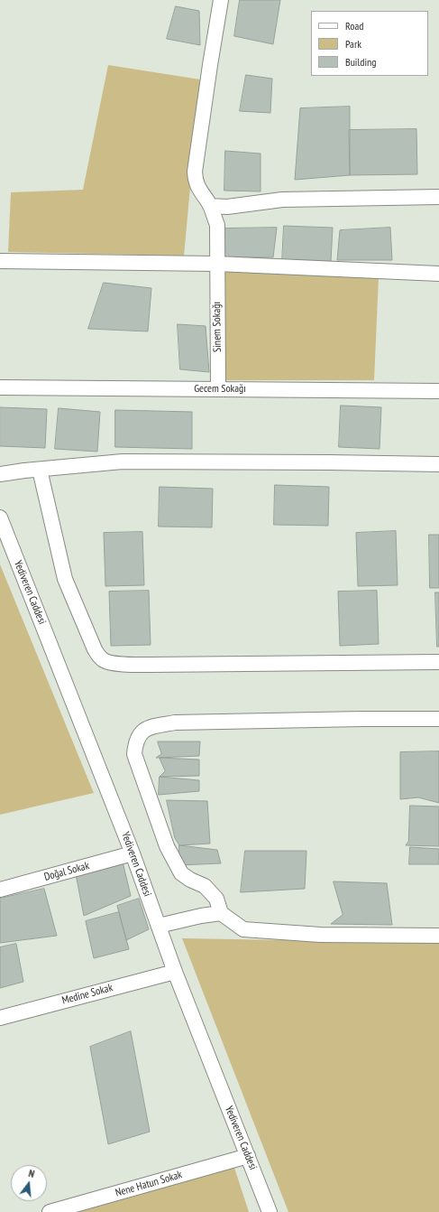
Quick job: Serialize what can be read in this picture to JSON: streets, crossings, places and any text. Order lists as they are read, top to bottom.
{
  "streets": {
    "street": [
      "Sinem Sokağı",
      "Gecem Sokağı",
      "Yediveren Caddesi",
      "Doğal Sokak",
      "Medine Sokak",
      "Nene Hatun Sokak"
    ]
  },
  "crossings": [
    ["Sinem Sokağı", "Gecem Sokağı"],
    ["Yediveren Caddesi", "Doğal Sokak"],
    ["Yediveren Caddesi", "Medine Sokak"],
    ["Yediveren Caddesi", "Nene Hatun Sokak"]
  ],
  "legend": ["Road", "Park", "Building"],
  "north": "top"
}
